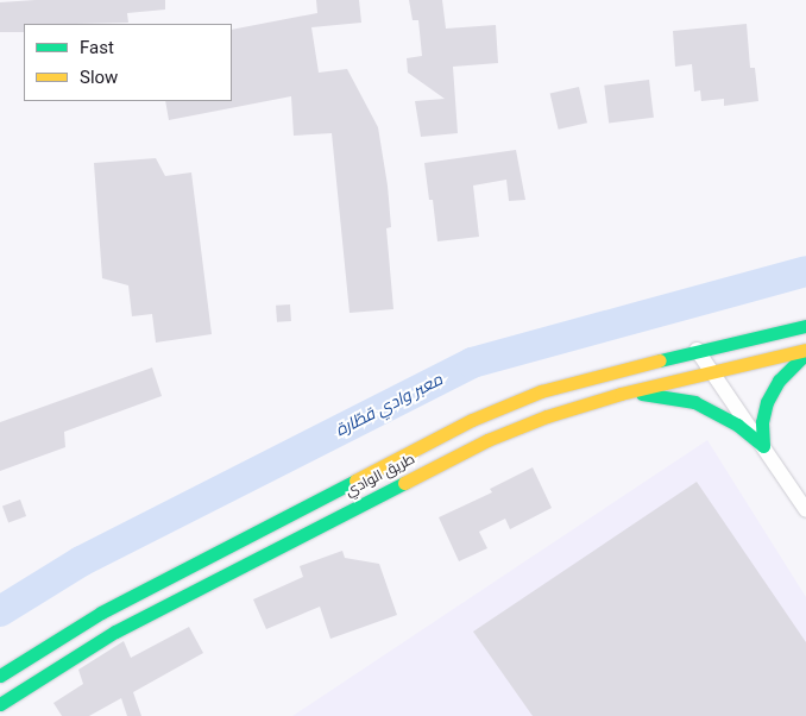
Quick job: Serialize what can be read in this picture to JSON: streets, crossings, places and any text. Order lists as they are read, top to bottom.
{
  "streets": {
    "main road": ["طريق الوادي"]
  },
  "water": ["معبر وادي قطّارة"],
  "legend": ["Fast", "Slow"]
}
